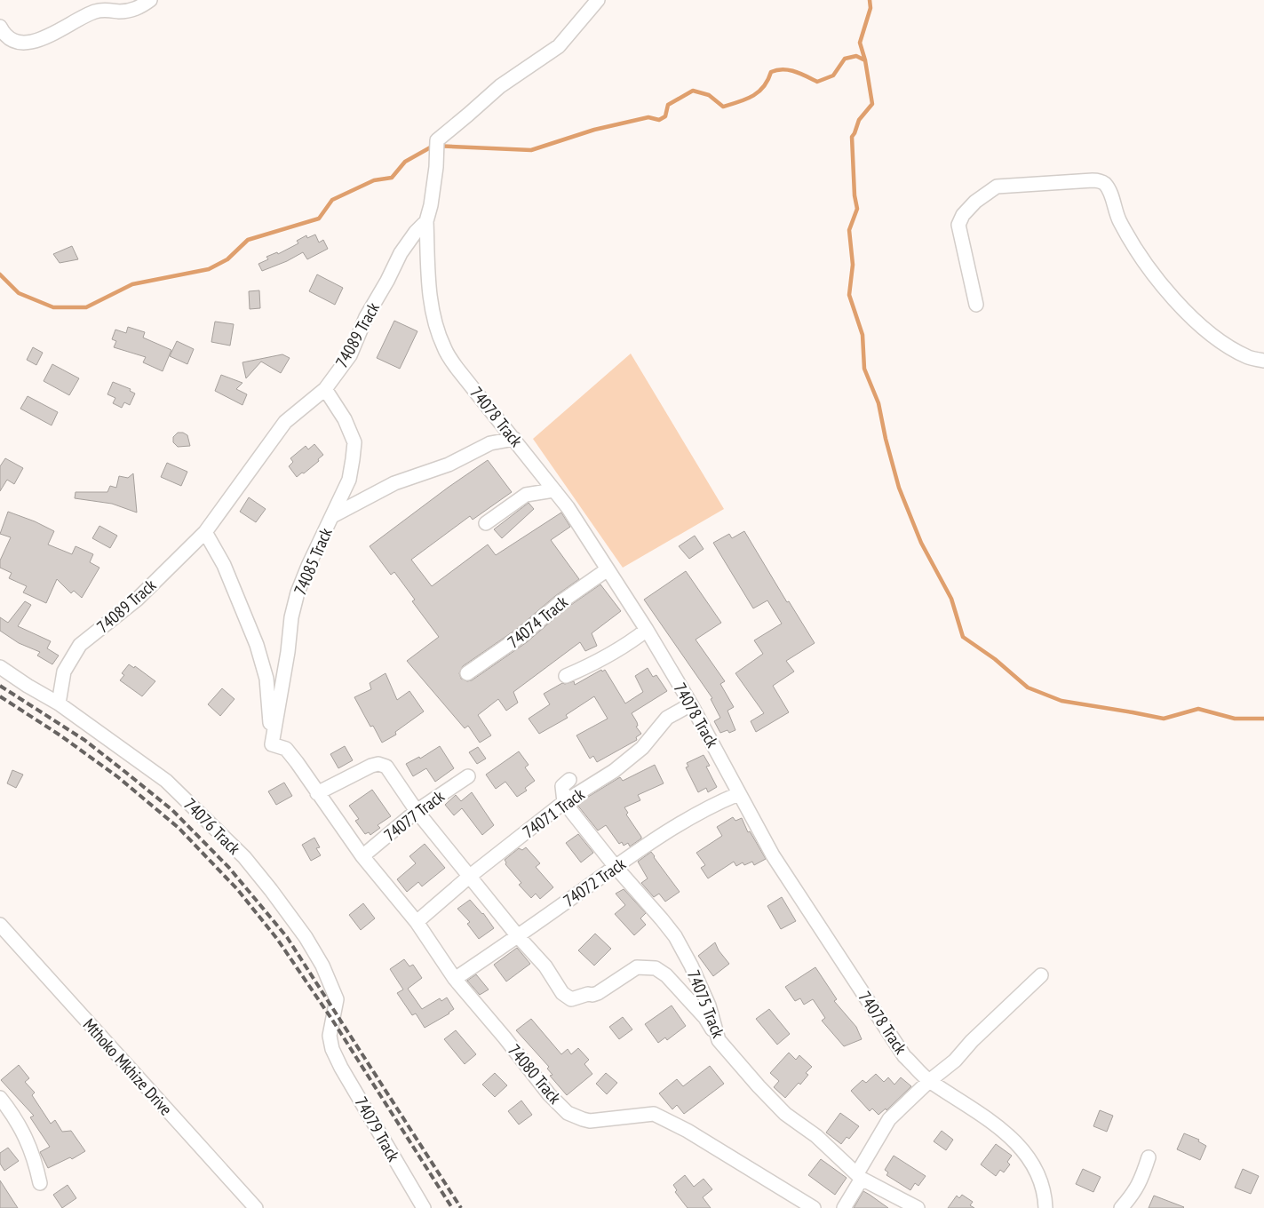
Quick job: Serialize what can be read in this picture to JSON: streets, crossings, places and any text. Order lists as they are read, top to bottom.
{
  "streets": {
    "street": [
      "74089 Track",
      "74078 Track",
      "74085 Track",
      "74074 Track",
      "74071 Track",
      "74077 Track",
      "74076 Track",
      "74072 Track",
      "74075 Track",
      "Mthoko Mkhize Drive",
      "74080 Track",
      "74079 Track"
    ]
  },
  "crossings": [
    ["74089 Track", "74078 Track"],
    ["74089 Track", "74085 Track"],
    ["74089 Track", "74076 Track"],
    ["74078 Track", "74074 Track"],
    ["74078 Track", "74071 Track"],
    ["74078 Track", "74072 Track"],
    ["74071 Track", "74075 Track"],
    ["74071 Track", "74080 Track"],
    ["74077 Track", "74080 Track"],
    ["74076 Track", "74079 Track"],
    ["74072 Track", "74075 Track"],
    ["74072 Track", "74080 Track"]
  ]
}
